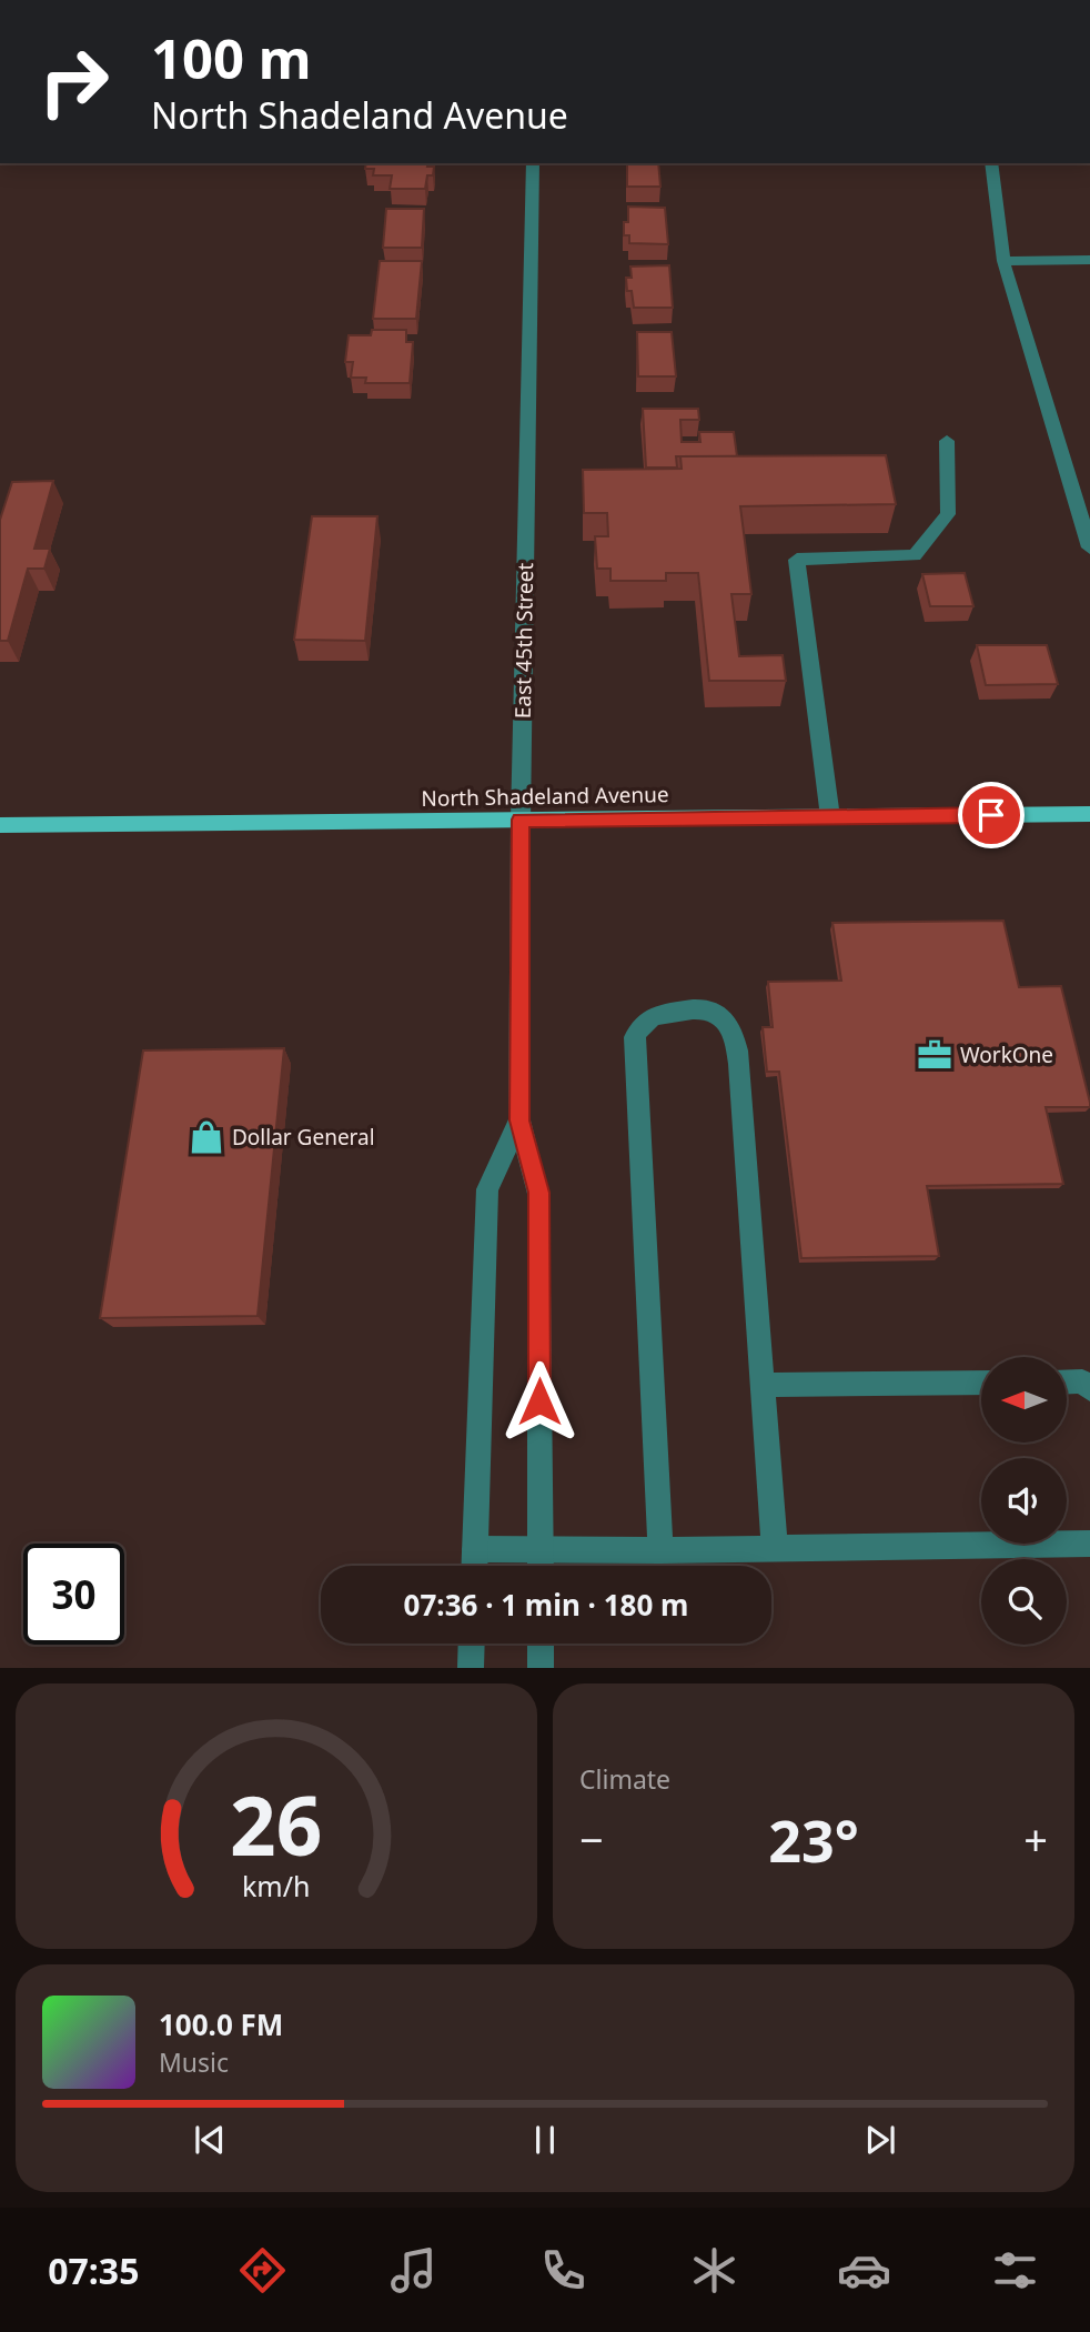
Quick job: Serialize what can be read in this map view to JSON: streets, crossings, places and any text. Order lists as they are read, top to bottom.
{
  "streets": {
    "main road": ["North Shadeland Avenue"],
    "street": ["East 45th Street"]
  },
  "crossings": [
    ["East 45th Street", "North Shadeland Avenue"]
  ],
  "places": {
    "office": ["WorkOne"],
    "shop": ["Dollar General"]
  },
  "north": "left",
  "page": {
    "turn": ["100 m", "North Shadeland Avenue"],
    "limit": "30",
    "trip": "07:36 · 1 min · 180 m",
    "tile": "Climate",
    "heat": ["−", "23°", "+"],
    "song": ["100.0 FM", "Music"],
    "tabs": "07:35",
    "gauge": ["26", "km/h"]
  }
}
